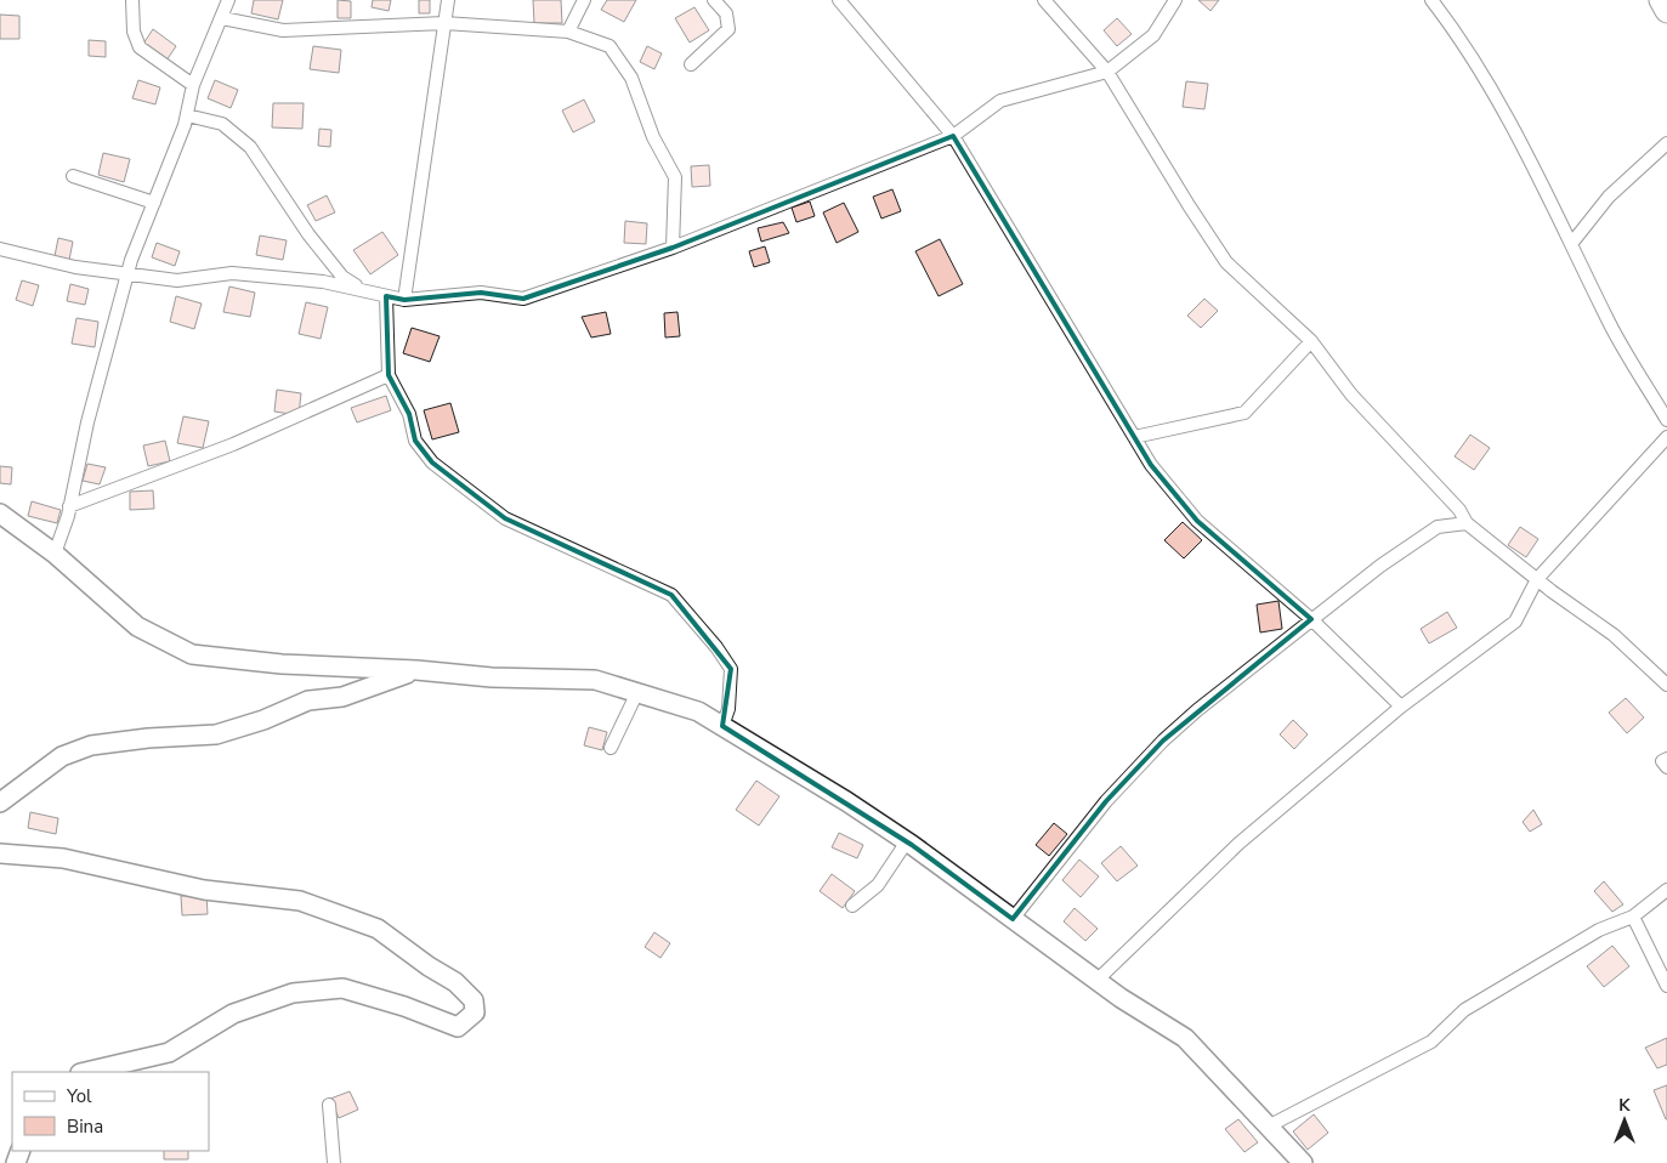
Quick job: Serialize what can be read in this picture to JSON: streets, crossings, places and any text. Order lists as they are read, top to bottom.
{
  "legend": ["Yol", "Bina"],
  "north": "top"
}
